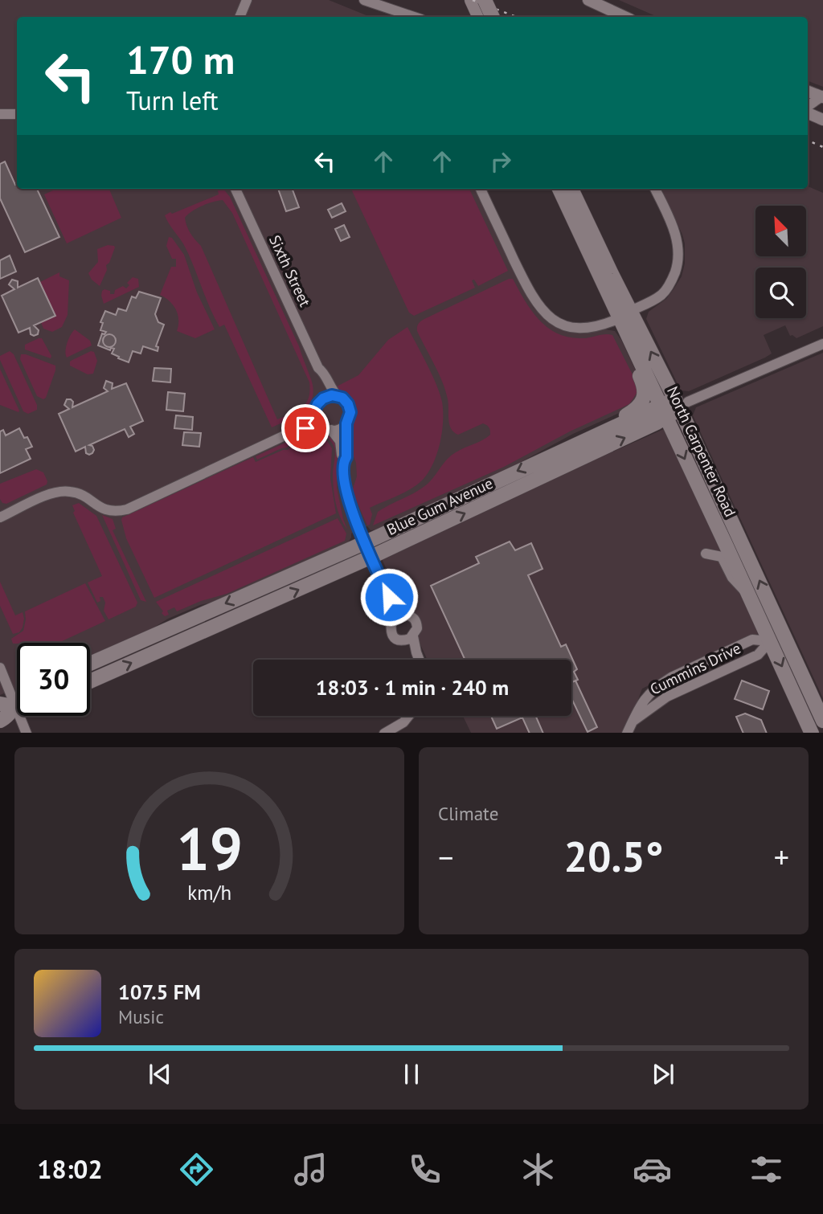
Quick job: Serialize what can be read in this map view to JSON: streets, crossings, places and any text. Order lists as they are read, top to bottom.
{
  "streets": {
    "main road": ["North Carpenter Road", "Blue Gum Avenue"],
    "street": ["Sixth Street", "Cummins Drive"]
  },
  "crossings": [
    ["North Carpenter Road", "Blue Gum Avenue"],
    ["North Carpenter Road", "Cummins Drive"]
  ],
  "north": "top left",
  "page": {
    "turn": ["170 m", "Turn left"],
    "limit": "30",
    "trip": "18:03 · 1 min · 240 m",
    "tile": "Climate",
    "heat": ["−", "20.5°", "+"],
    "song": ["107.5 FM", "Music"],
    "tabs": "18:02",
    "gauge": ["19", "km/h"]
  }
}
